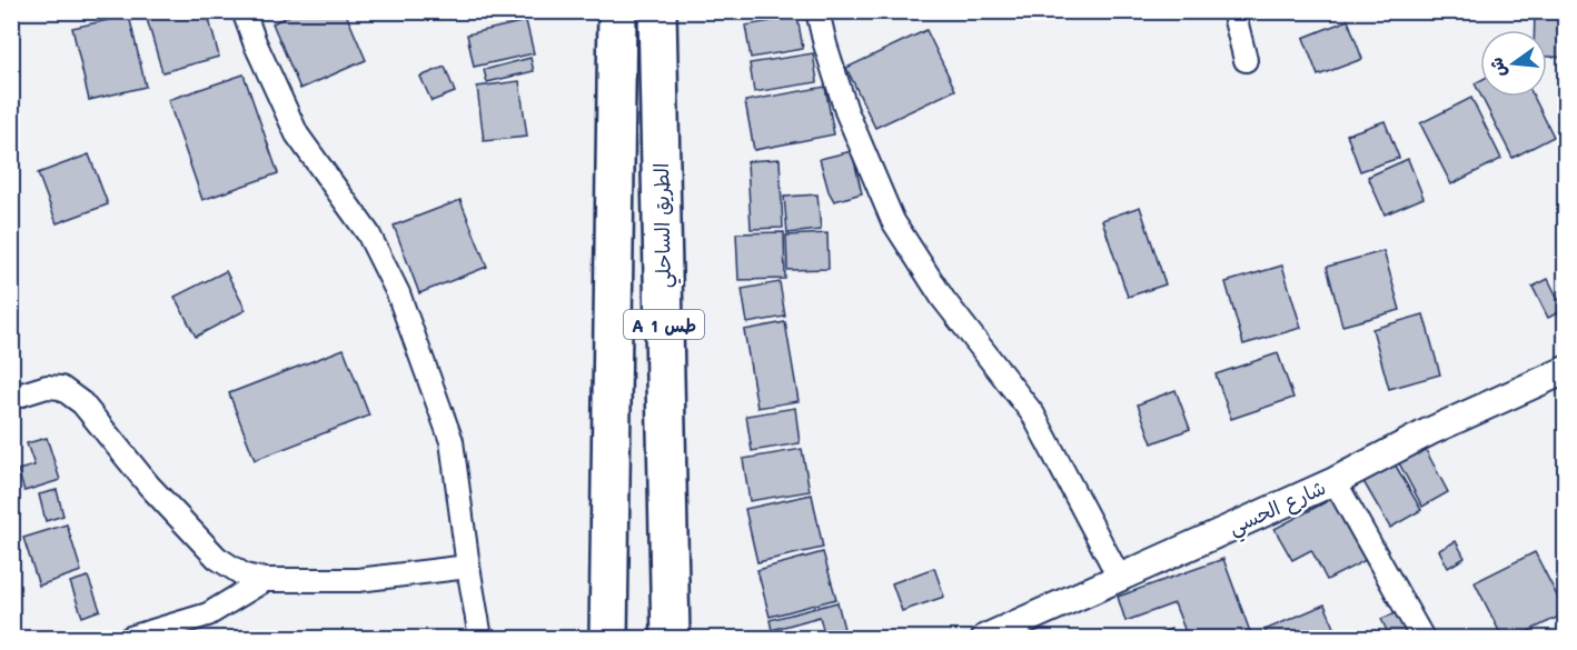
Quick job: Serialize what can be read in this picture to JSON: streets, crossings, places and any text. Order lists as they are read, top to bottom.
{
  "streets": {
    "highway": ["الطريق الساحلي", "A 1 طس"],
    "street": ["شارع الحسي"]
  },
  "north": "left"
}
